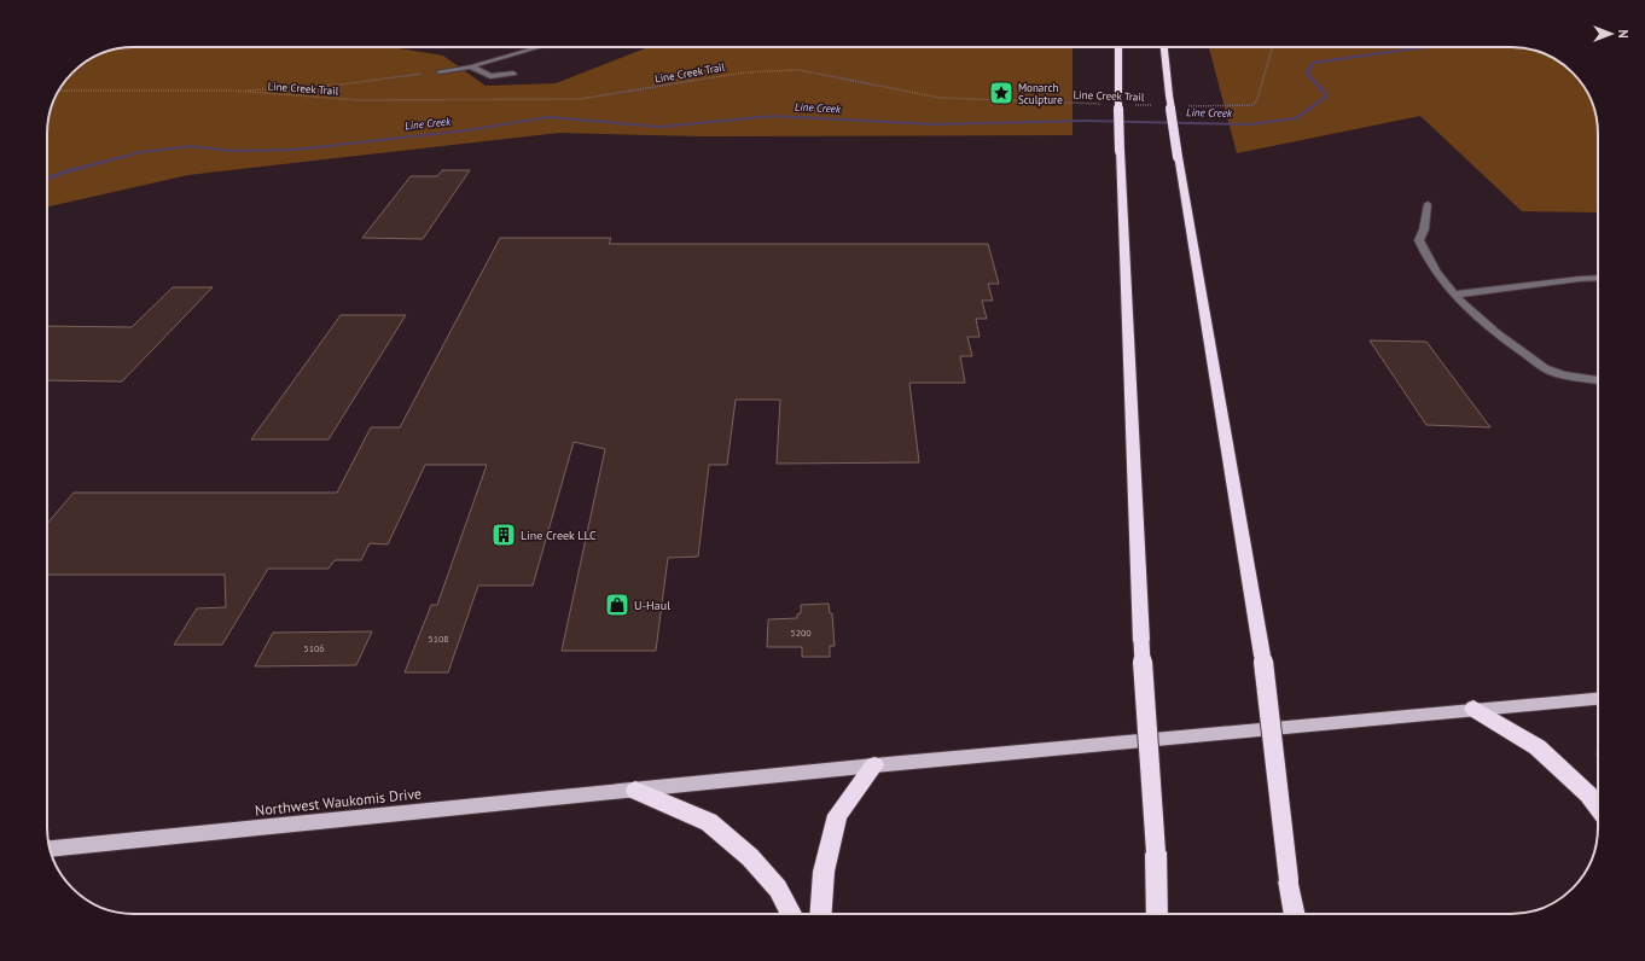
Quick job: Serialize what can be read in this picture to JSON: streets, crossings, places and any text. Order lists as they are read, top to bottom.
{
  "streets": {
    "main road": ["Northwest Waukomis Drive"],
    "path": ["Line Creek Trail"]
  },
  "water": ["Line Creek"],
  "places": {
    "place": ["Monarch Sculpture"],
    "building": ["Line Creek LLC"],
    "shop": ["U-Haul"]
  },
  "house_numbers": ["5200", "5108", "5106"],
  "north": "right"
}
